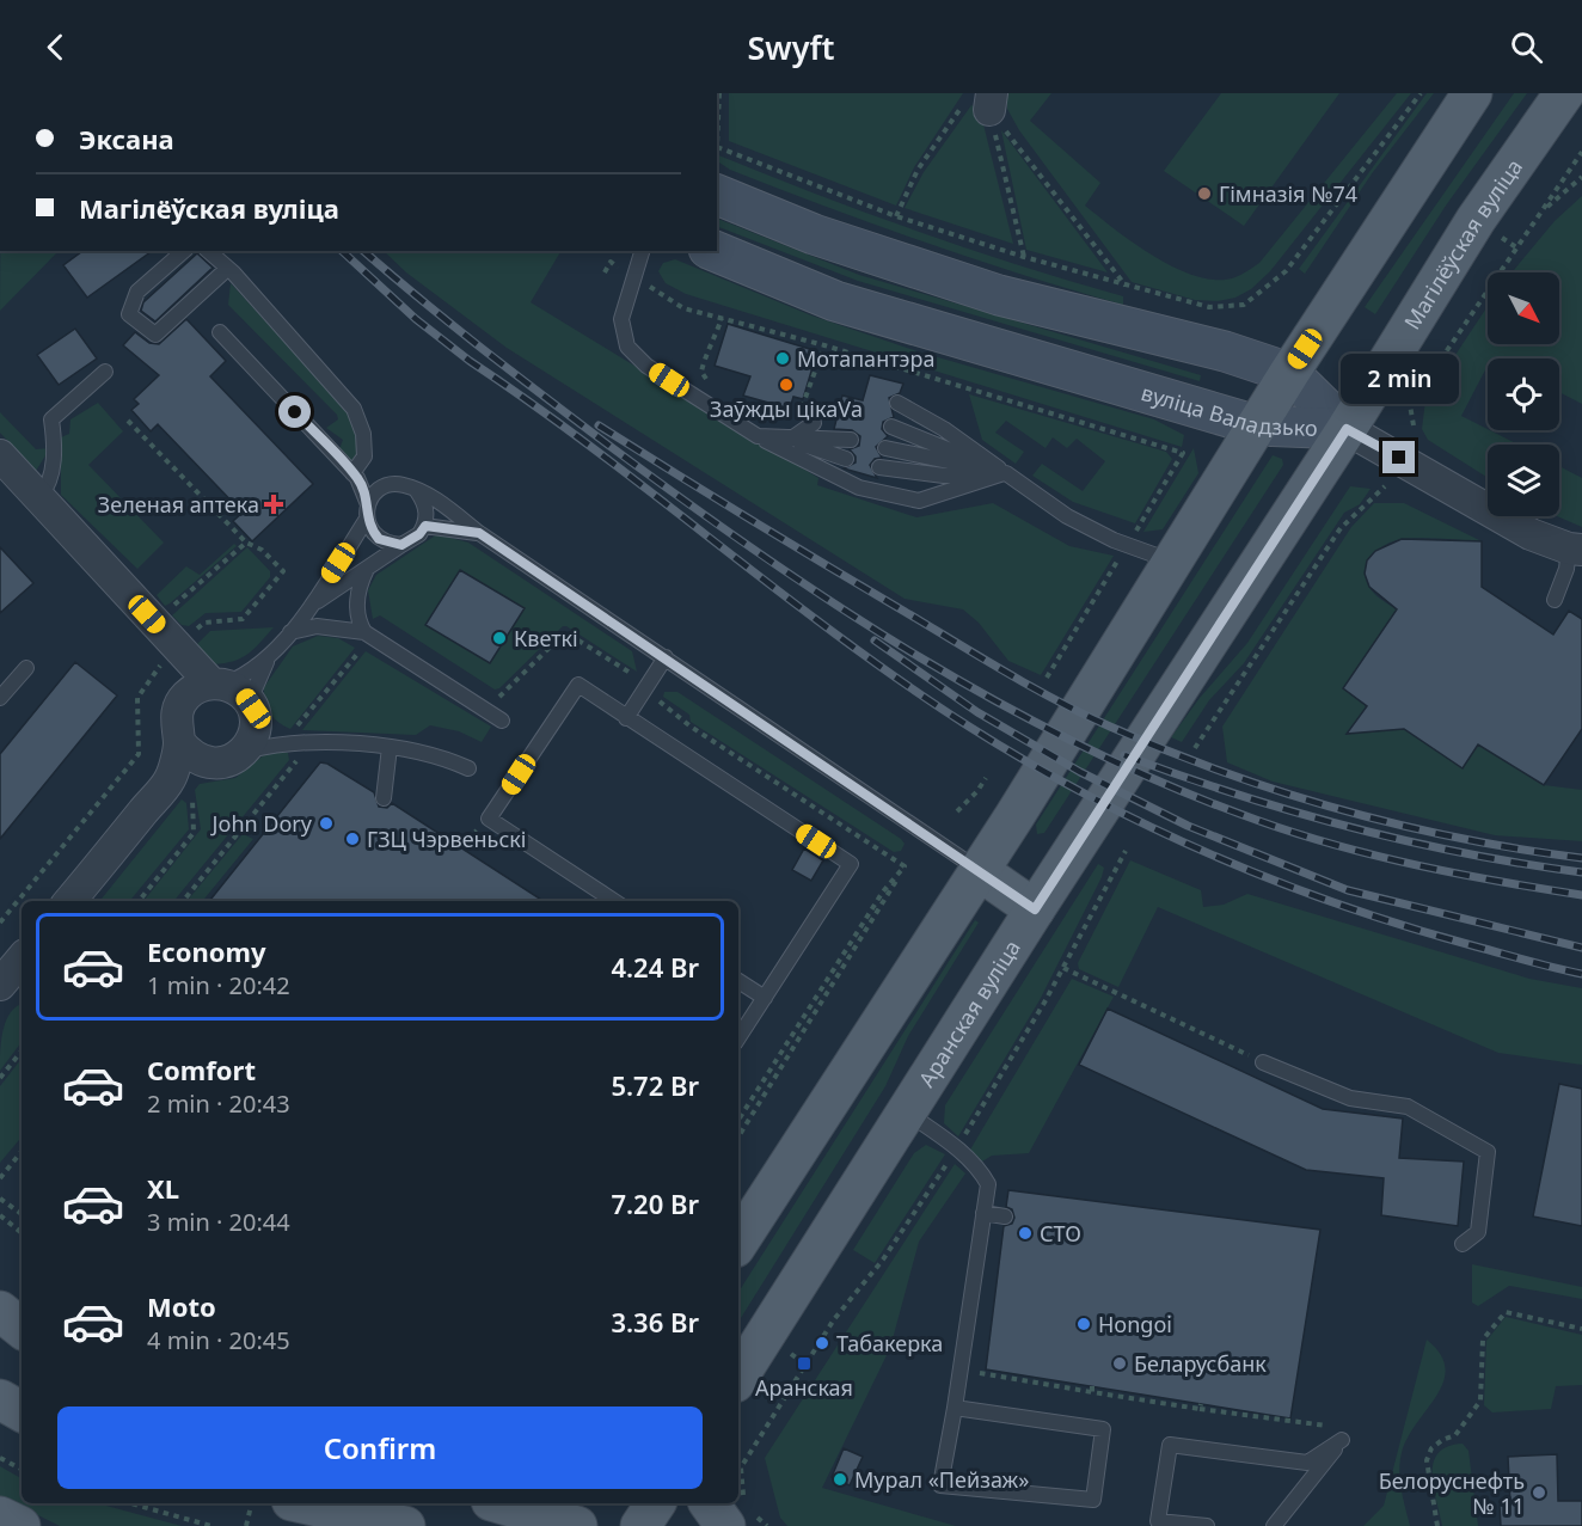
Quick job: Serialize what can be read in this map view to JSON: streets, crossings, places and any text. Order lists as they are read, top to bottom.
{
  "streets": {
    "main road": ["Магілёўская вуліца", "вуліца Валадзько", "Аранская вуліца"]
  },
  "crossings": [
    ["Магілёўская вуліца", "вуліца Валадзько"],
    ["Магілёўская вуліца", "Аранская вуліца"],
    ["вуліца Валадзько", "Аранская вуліца"]
  ],
  "places": {
    "other": [
      "Гімназія №74",
      "Мотапантэра",
      "Заўжды цікаVа",
      "Кветкі",
      "John Dory",
      "ГЗЦ Чэрвеньскі",
      "СТО",
      "Hongoi",
      "Табакерка",
      "Беларусбанк",
      "Мурал «Пейзаж»",
      "Белоруснефть № 11"
    ],
    "health": ["Зеленая аптека"],
    "transit": ["Аранская"]
  },
  "north": "bottom right",
  "page": {
    "header": "Swyft",
    "banner": ["Эксана", "Магілёўская вуліца"],
    "bubble": "2 min",
    "list": [
      {
        "name": "Economy",
        "note": "1 min · 20:42",
        "value": "4.24 Br"
      },
      {
        "name": "Comfort",
        "note": "2 min · 20:43",
        "value": "5.72 Br"
      },
      {
        "name": "XL",
        "note": "3 min · 20:44",
        "value": "7.20 Br"
      },
      {
        "name": "Moto",
        "note": "4 min · 20:45",
        "value": "3.36 Br"
      }
    ],
    "buttons": "Confirm"
  }
}
